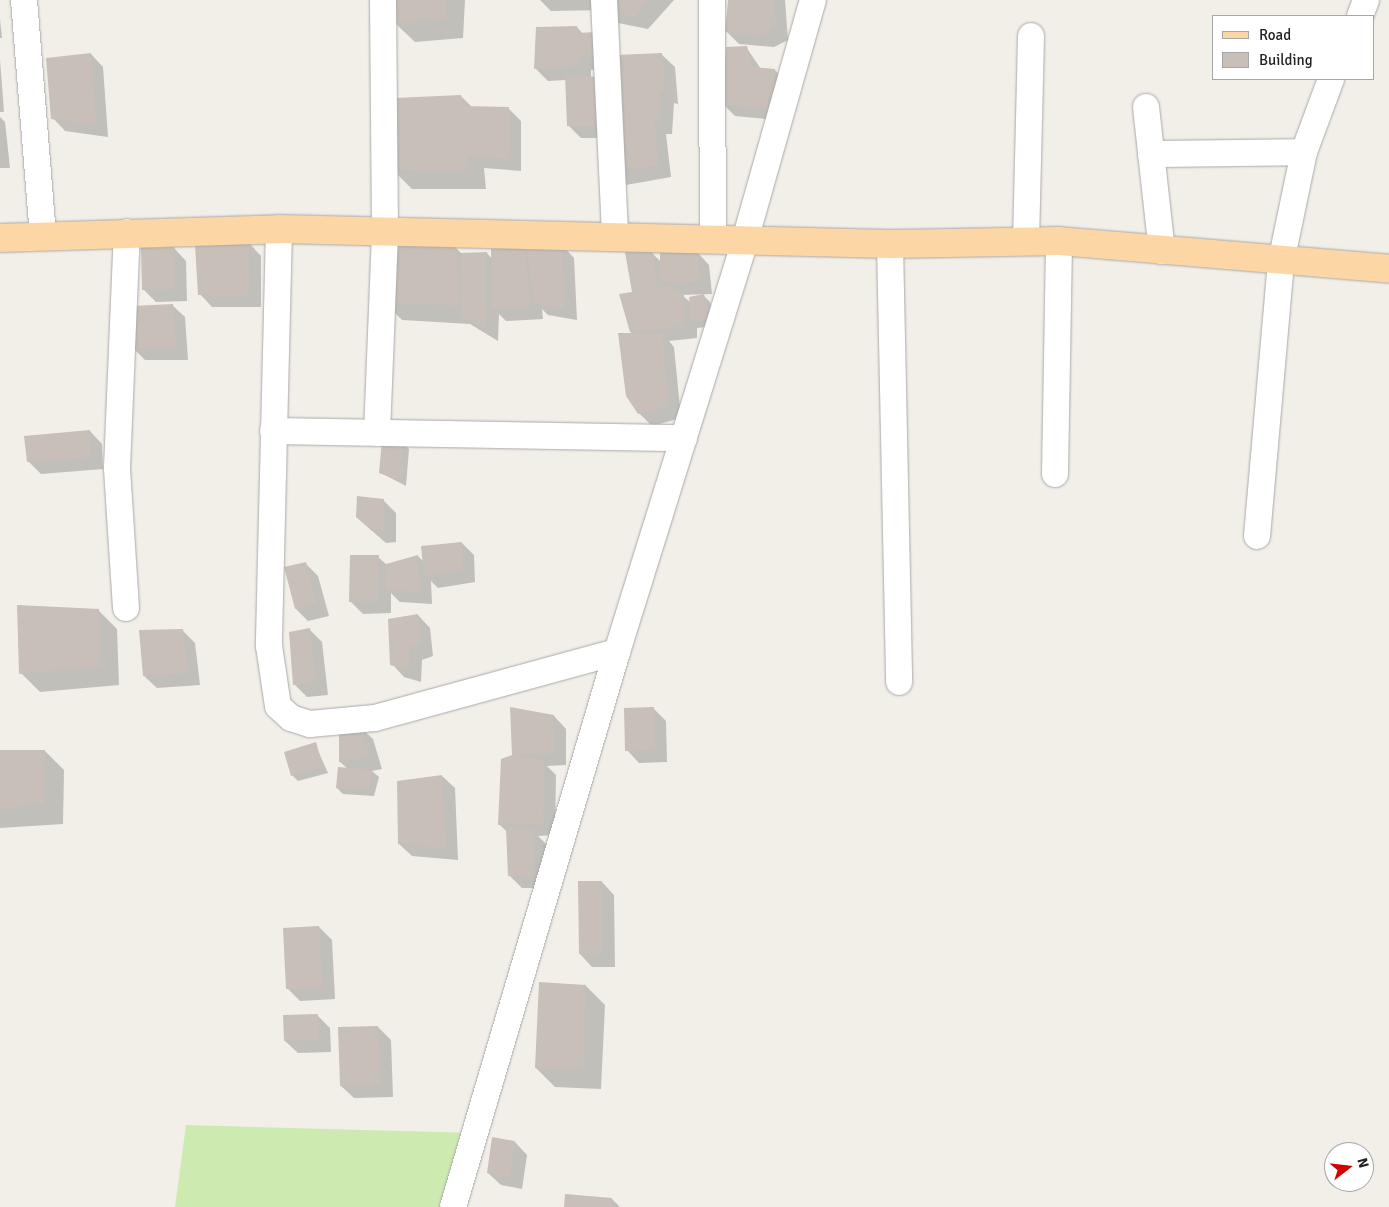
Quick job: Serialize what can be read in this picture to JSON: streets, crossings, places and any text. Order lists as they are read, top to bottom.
{
  "legend": ["Road", "Building"],
  "north": "right"
}
